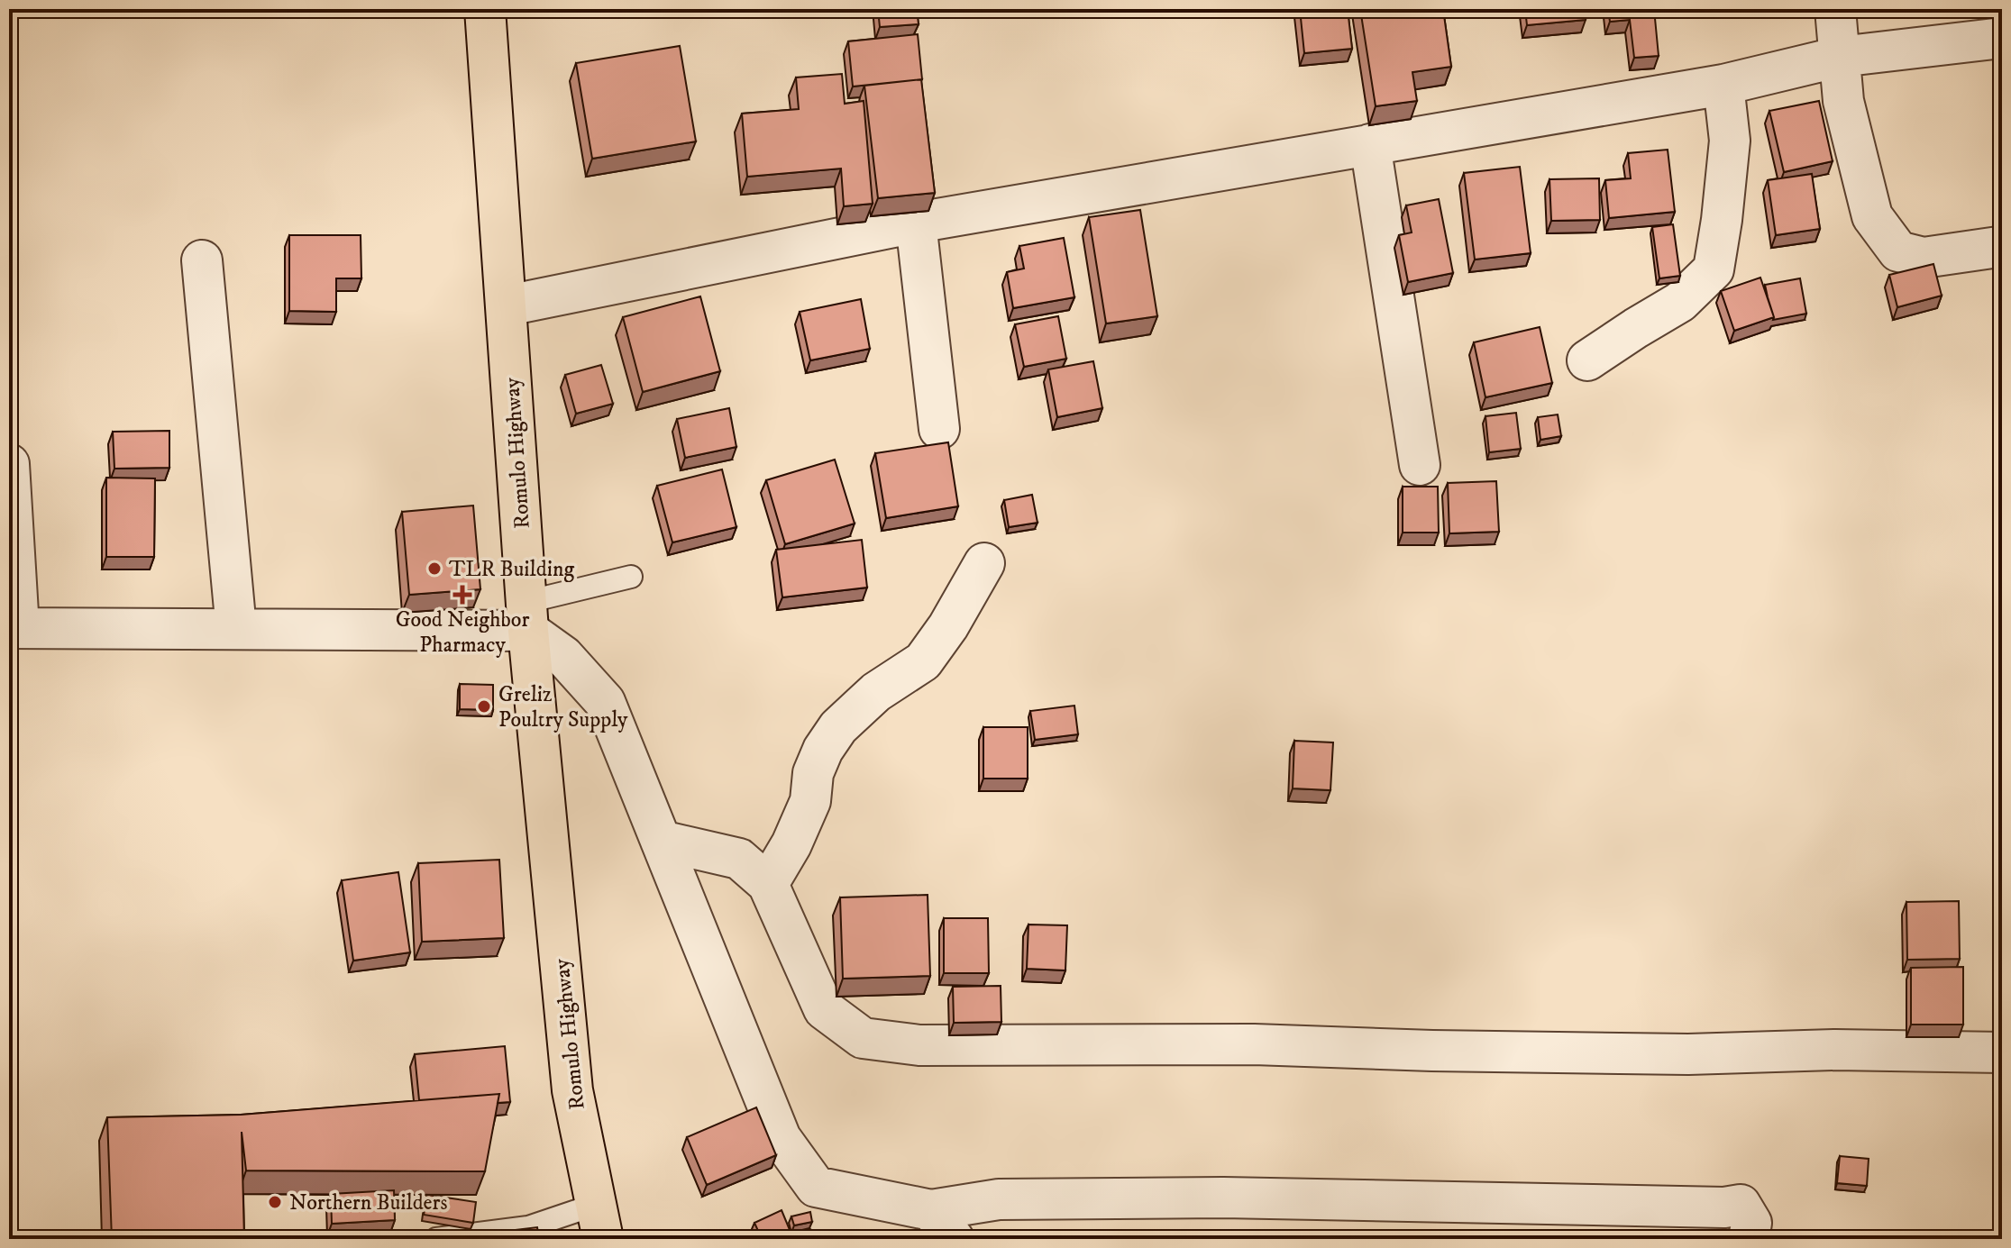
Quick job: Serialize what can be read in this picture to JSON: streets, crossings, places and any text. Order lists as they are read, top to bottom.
{
  "streets": {
    "highway": ["Romulo Highway"]
  },
  "places": {
    "other": ["TLR Building", "Greliz Poultry Supply", "Northern Builders"],
    "health": ["Good Neighbor Pharmacy"]
  }
}
